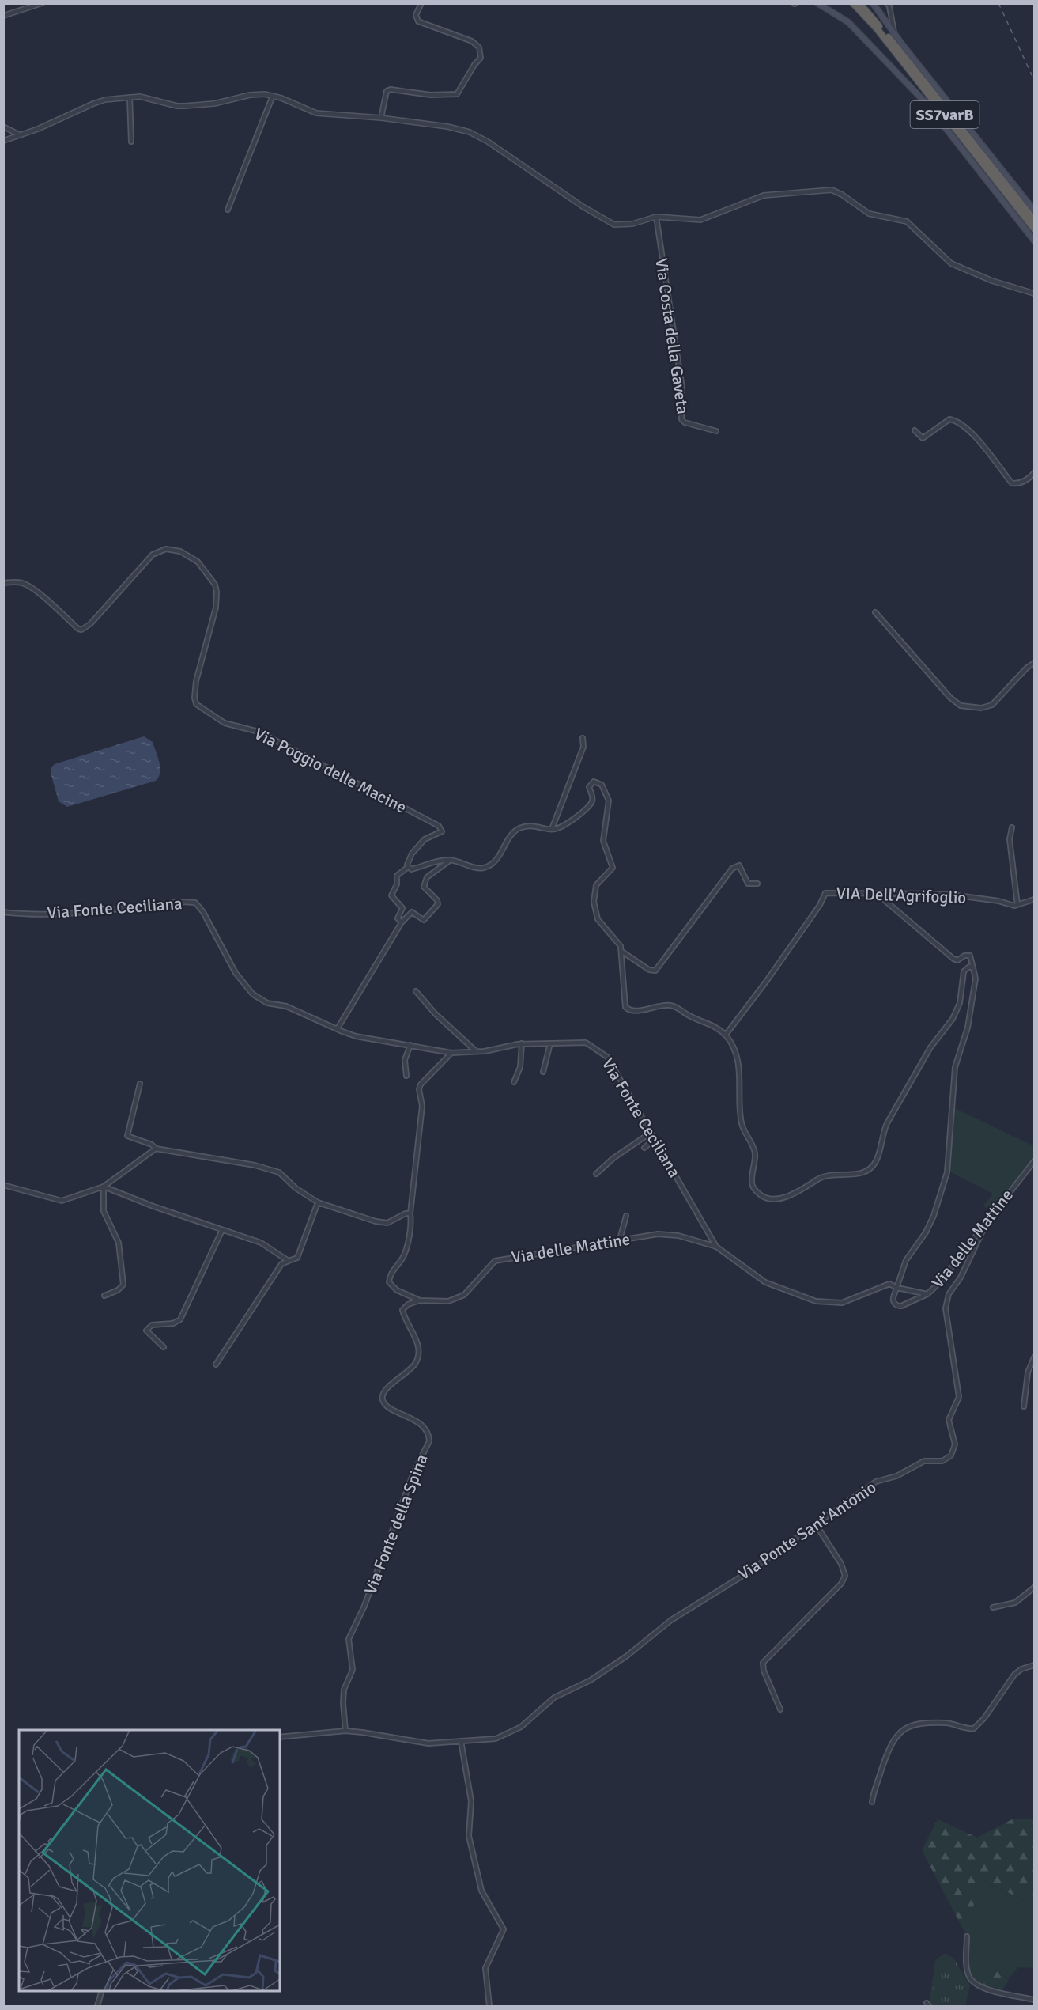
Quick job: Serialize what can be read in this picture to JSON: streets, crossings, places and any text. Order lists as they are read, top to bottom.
{
  "streets": {
    "highway": ["SS7varB"],
    "street": [
      "Via Costa della Gaveta",
      "Via Poggio delle Macine",
      "VIA Dell'Agrifoglio",
      "Via Fonte Ceciliana",
      "Via delle Mattine",
      "Via Fonte della Spina",
      "Via Ponte Sant'Antonio"
    ]
  },
  "crossings": [
    ["Via Fonte Ceciliana", "Via delle Mattine"],
    ["Via delle Mattine", "Via Fonte della Spina"],
    ["Via delle Mattine", "Via Ponte Sant'Antonio"],
    ["Via Fonte della Spina", "Via Ponte Sant'Antonio"]
  ]
}
